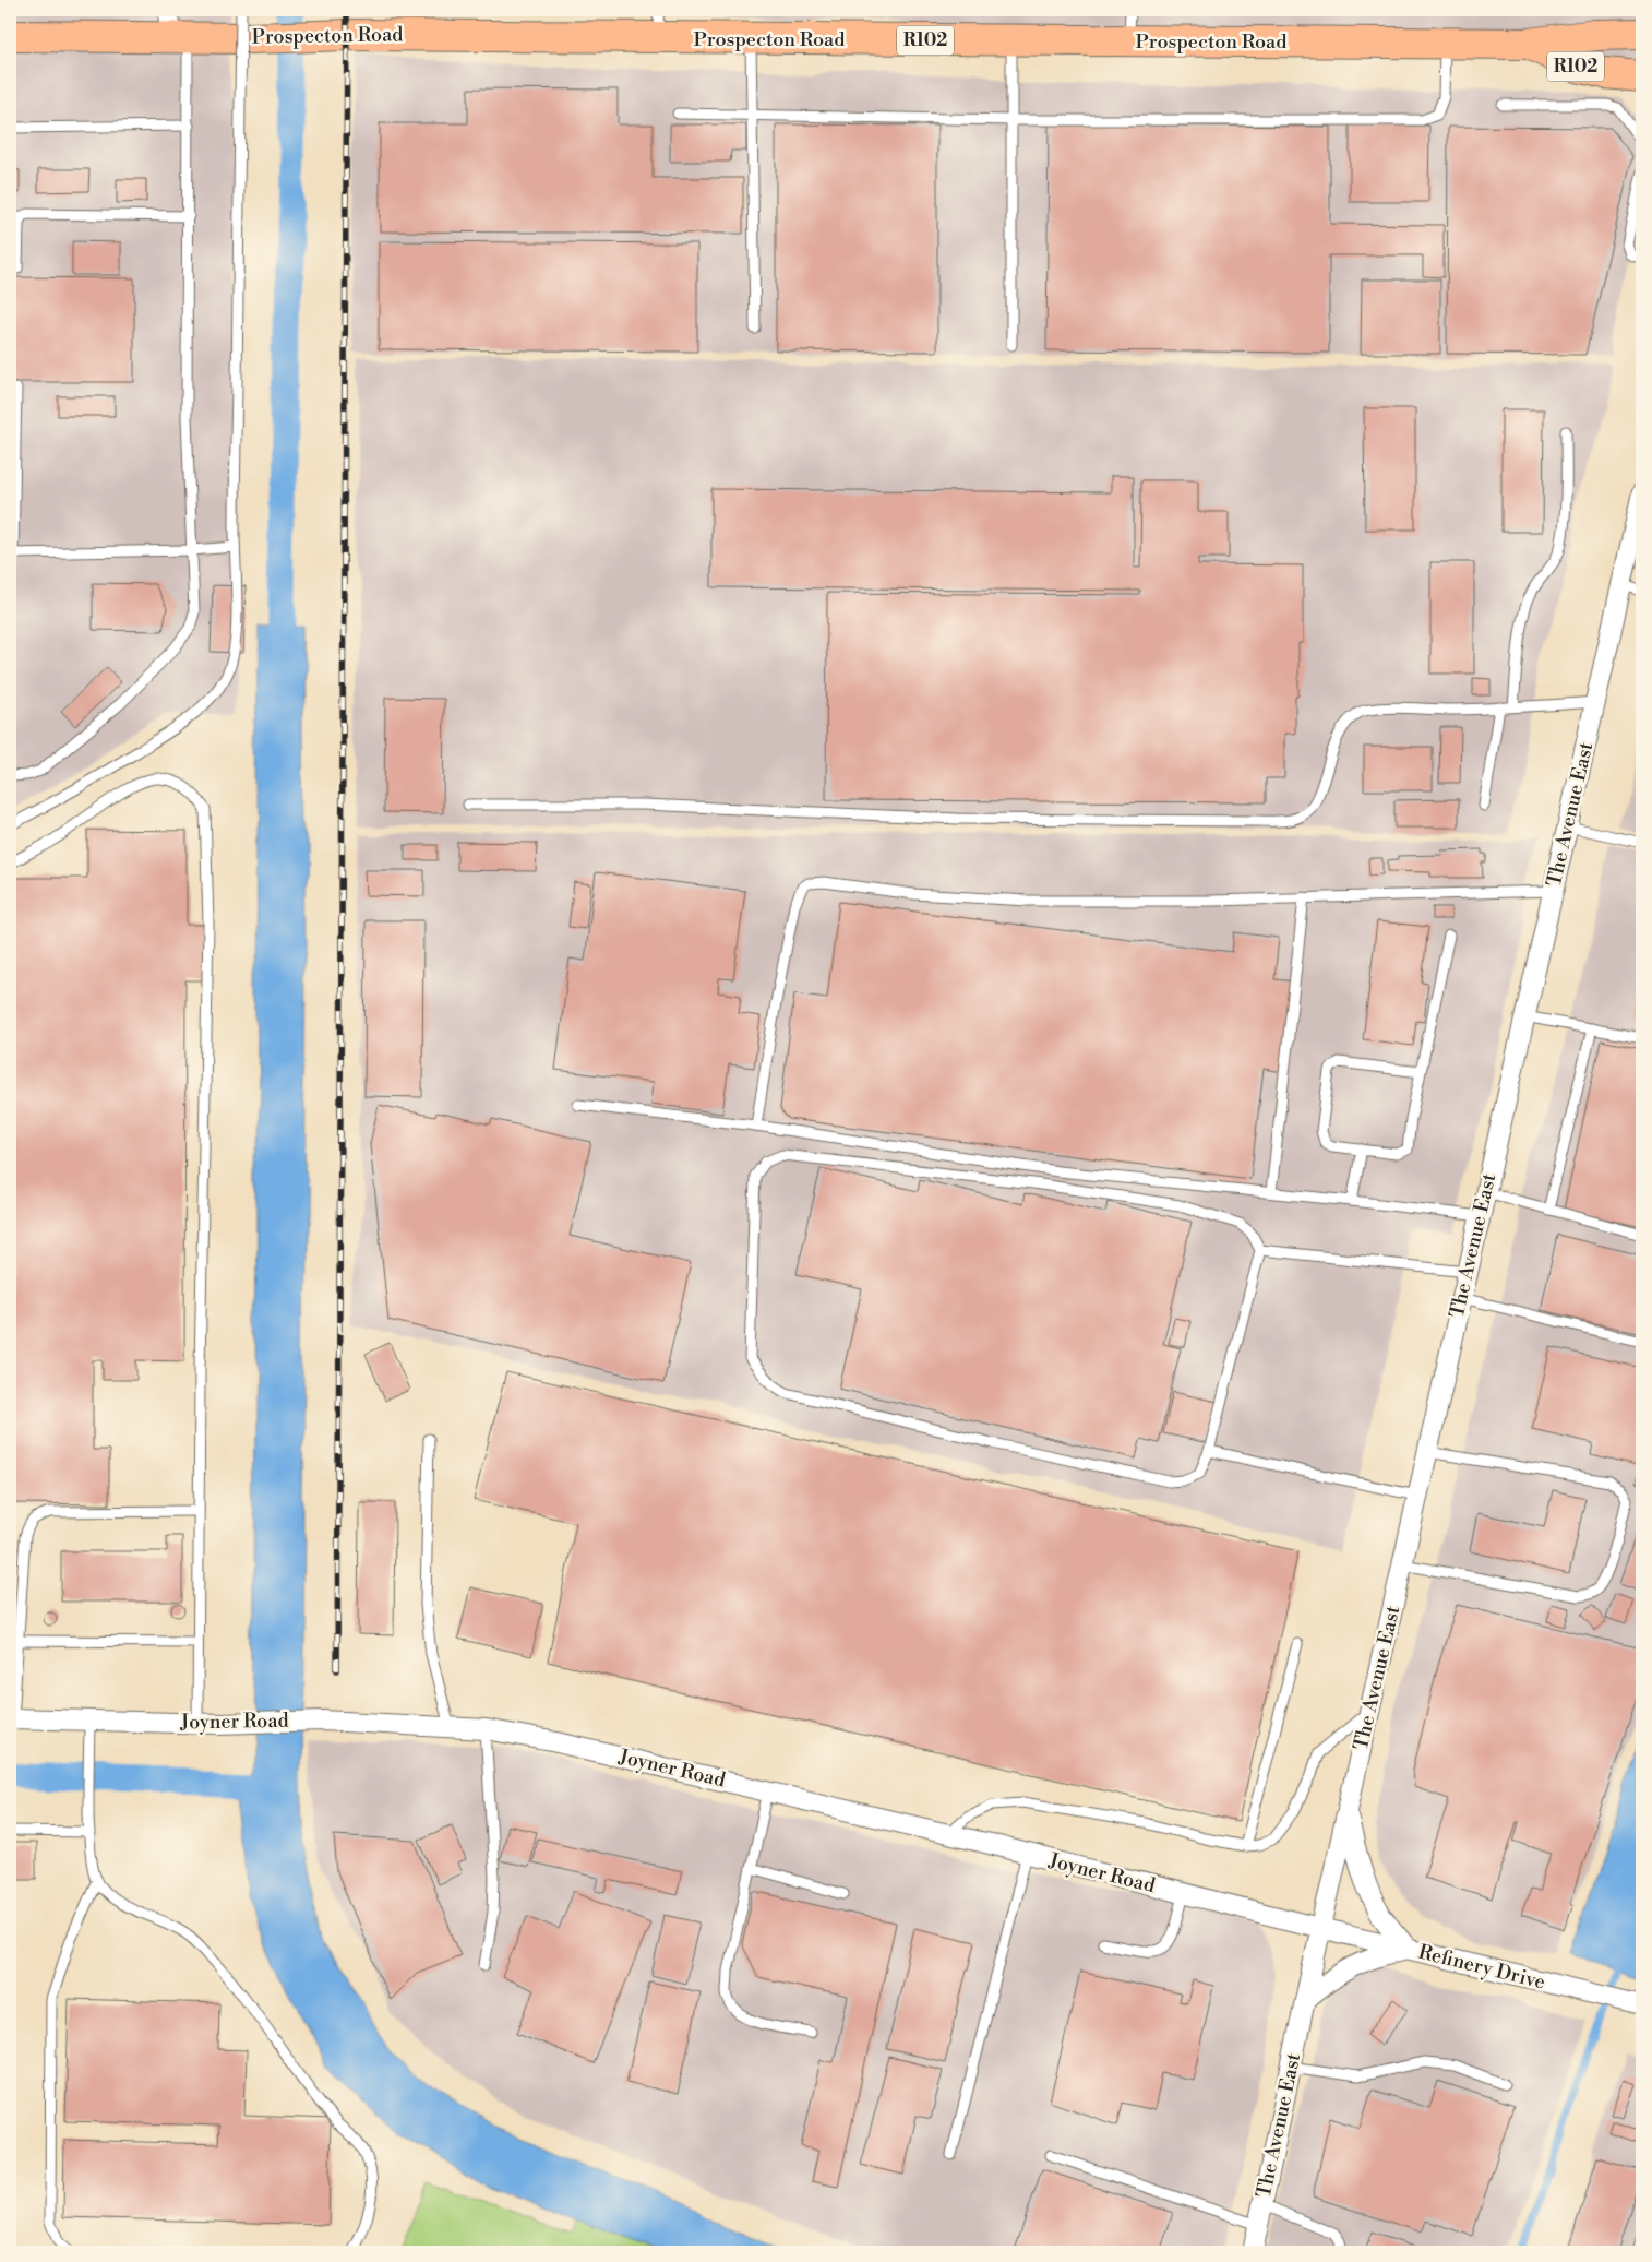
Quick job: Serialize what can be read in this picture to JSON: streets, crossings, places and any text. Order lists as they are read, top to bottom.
{
  "streets": {
    "main road": ["Prospecton Road", "R102"],
    "street": ["The Avenue East", "Joyner Road", "Refinery Drive"]
  },
  "crossings": [
    ["Prospecton Road", "R102"],
    ["The Avenue East", "Joyner Road"],
    ["The Avenue East", "Refinery Drive"],
    ["Joyner Road", "Refinery Drive"]
  ]
}
